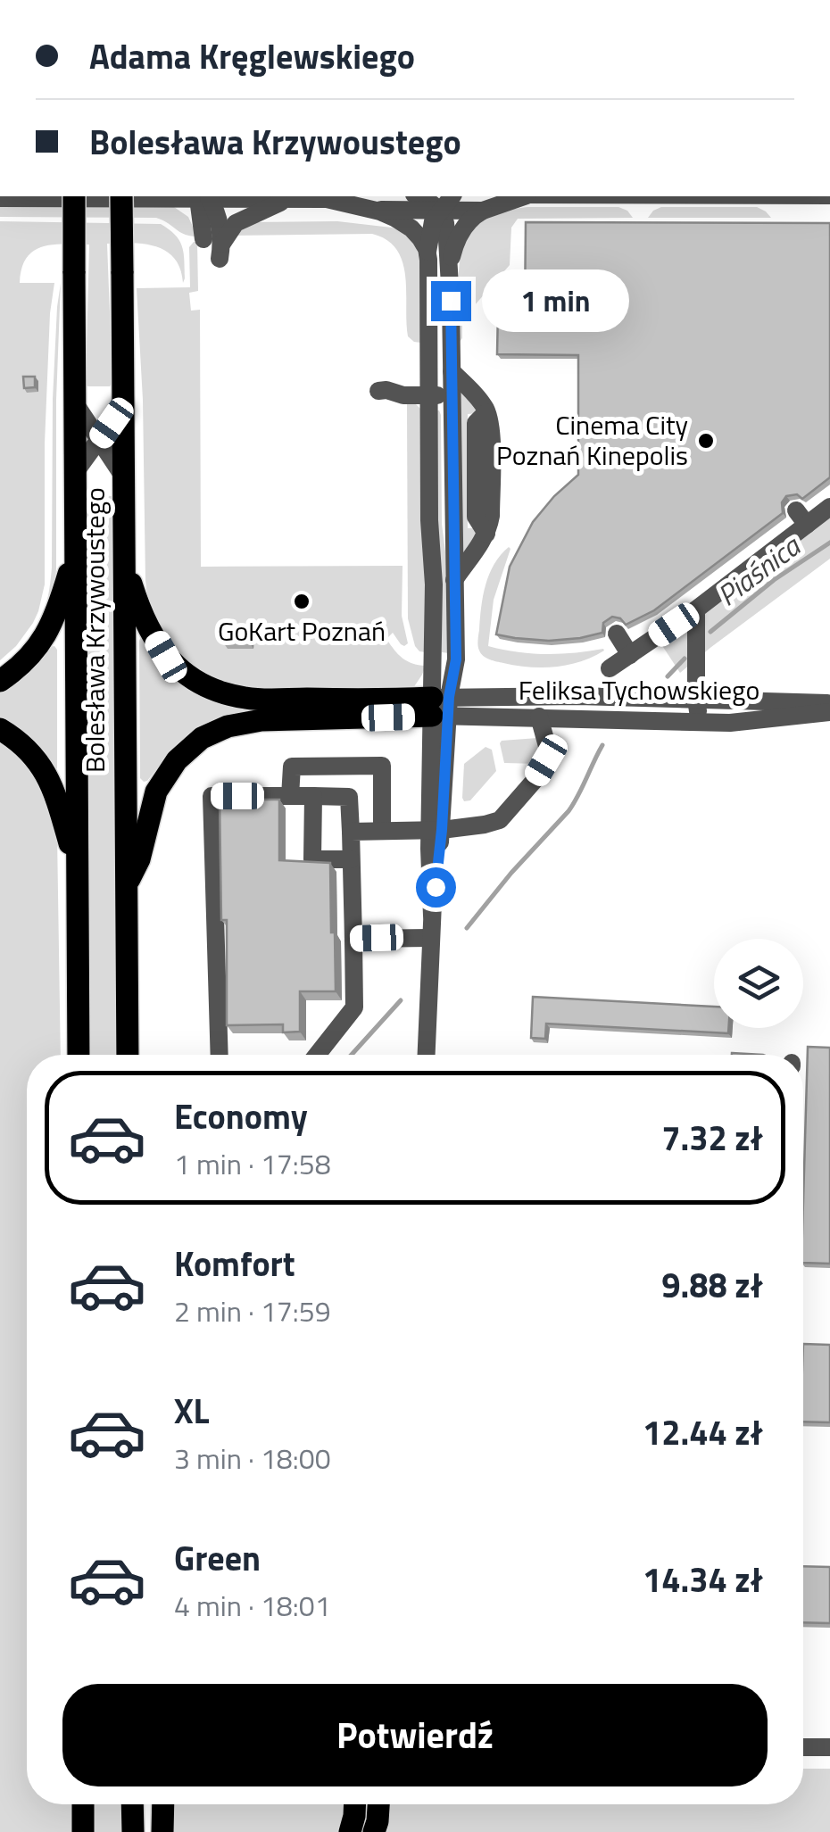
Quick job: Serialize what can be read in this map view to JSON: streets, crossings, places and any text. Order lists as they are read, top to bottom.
{
  "streets": {
    "main road": ["Bolesława Krzywoustego"],
    "street": ["Feliksa Tychowskiego"]
  },
  "water": ["Piaśnica"],
  "places": ["Cinema City Poznań Kinepolis", "GoKart Poznań"],
  "page": {
    "banner": ["Adama Kręglewskiego", "Bolesława Krzywoustego"],
    "bubble": "1 min",
    "list": [
      {
        "name": "Economy",
        "note": "1 min · 17:58",
        "value": "7.32 zł"
      },
      {
        "name": "Komfort",
        "note": "2 min · 17:59",
        "value": "9.88 zł"
      },
      {
        "name": "XL",
        "note": "3 min · 18:00",
        "value": "12.44 zł"
      },
      {
        "name": "Green",
        "note": "4 min · 18:01",
        "value": "14.34 zł"
      }
    ],
    "buttons": "Potwierdź"
  }
}
